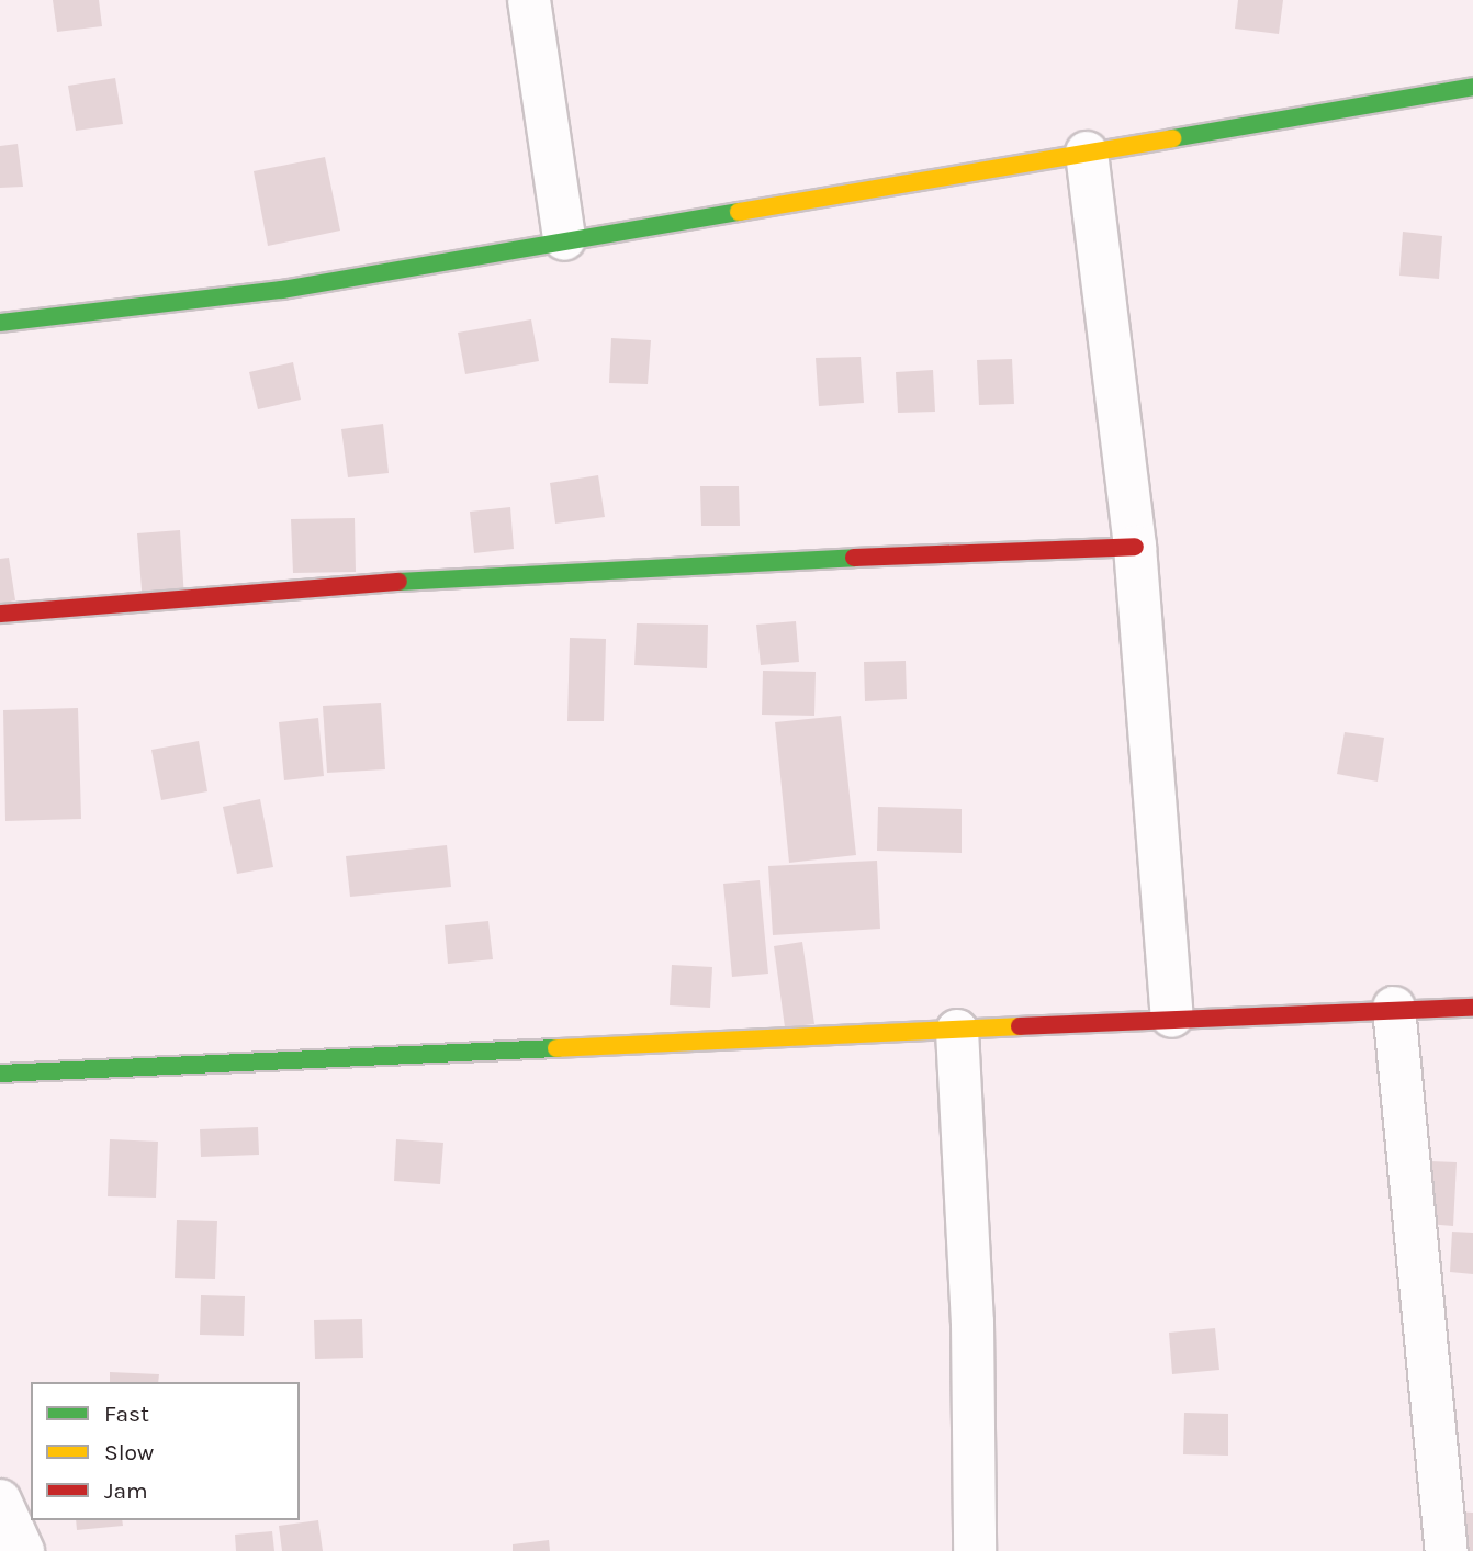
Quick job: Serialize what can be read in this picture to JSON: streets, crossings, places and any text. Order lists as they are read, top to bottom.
{
  "legend": ["Fast", "Slow", "Jam"]
}
